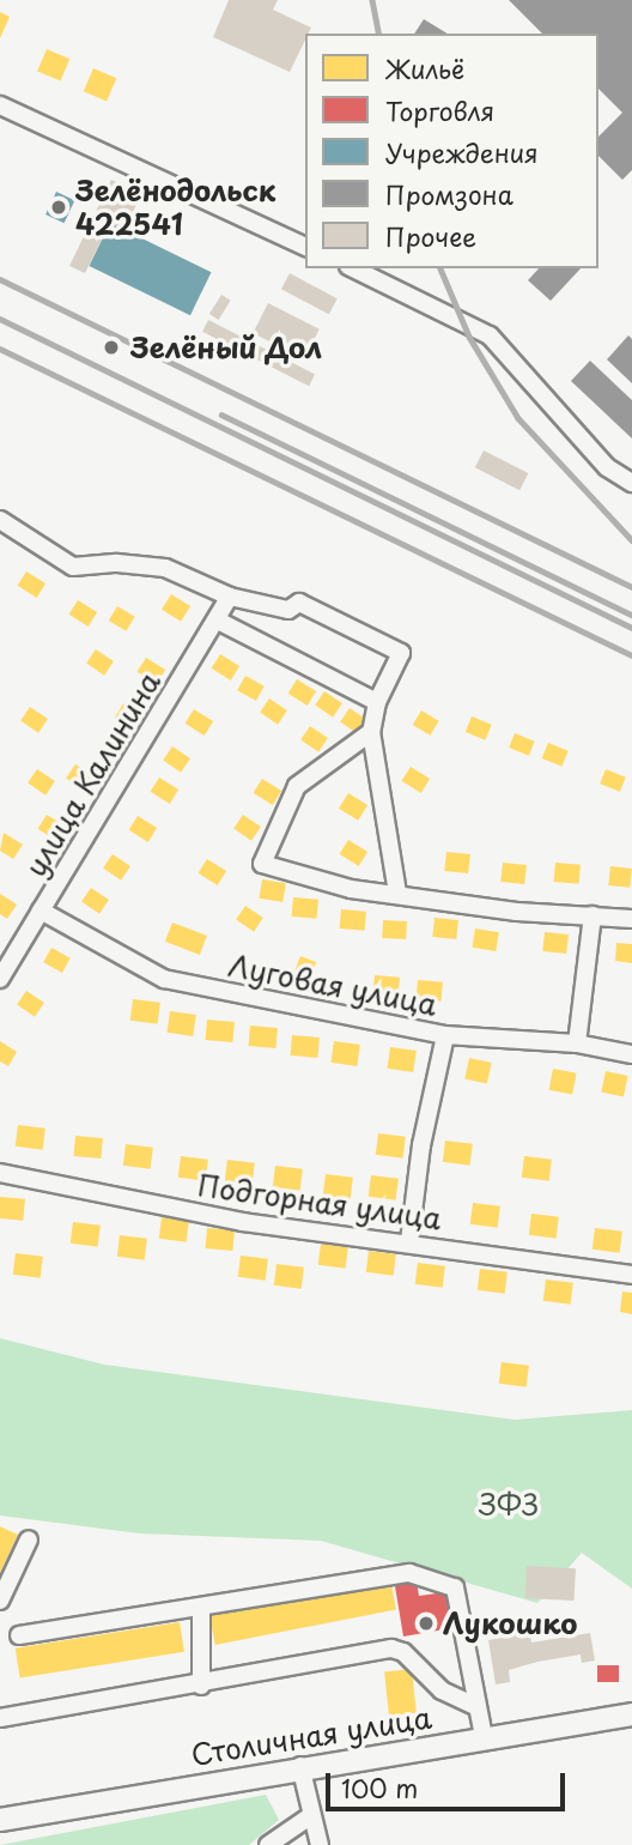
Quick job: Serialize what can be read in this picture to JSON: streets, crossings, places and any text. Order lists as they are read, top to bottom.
{
  "streets": {
    "main road": ["Столичная улица"],
    "street": ["улица Калинина", "Луговая улица", "Подгорная улица"]
  },
  "crossings": [
    ["улица Калинина", "Луговая улица"]
  ],
  "parks": ["ЗФЗ"],
  "places": ["Зелёнодольск 422541", "Зелёный Дол", "Лукошко"],
  "legend": [
    "Жильё",
    "Торговля",
    "Учреждения",
    "Промзона",
    "Прочее"
  ],
  "scale_bar": "100 m"
}
